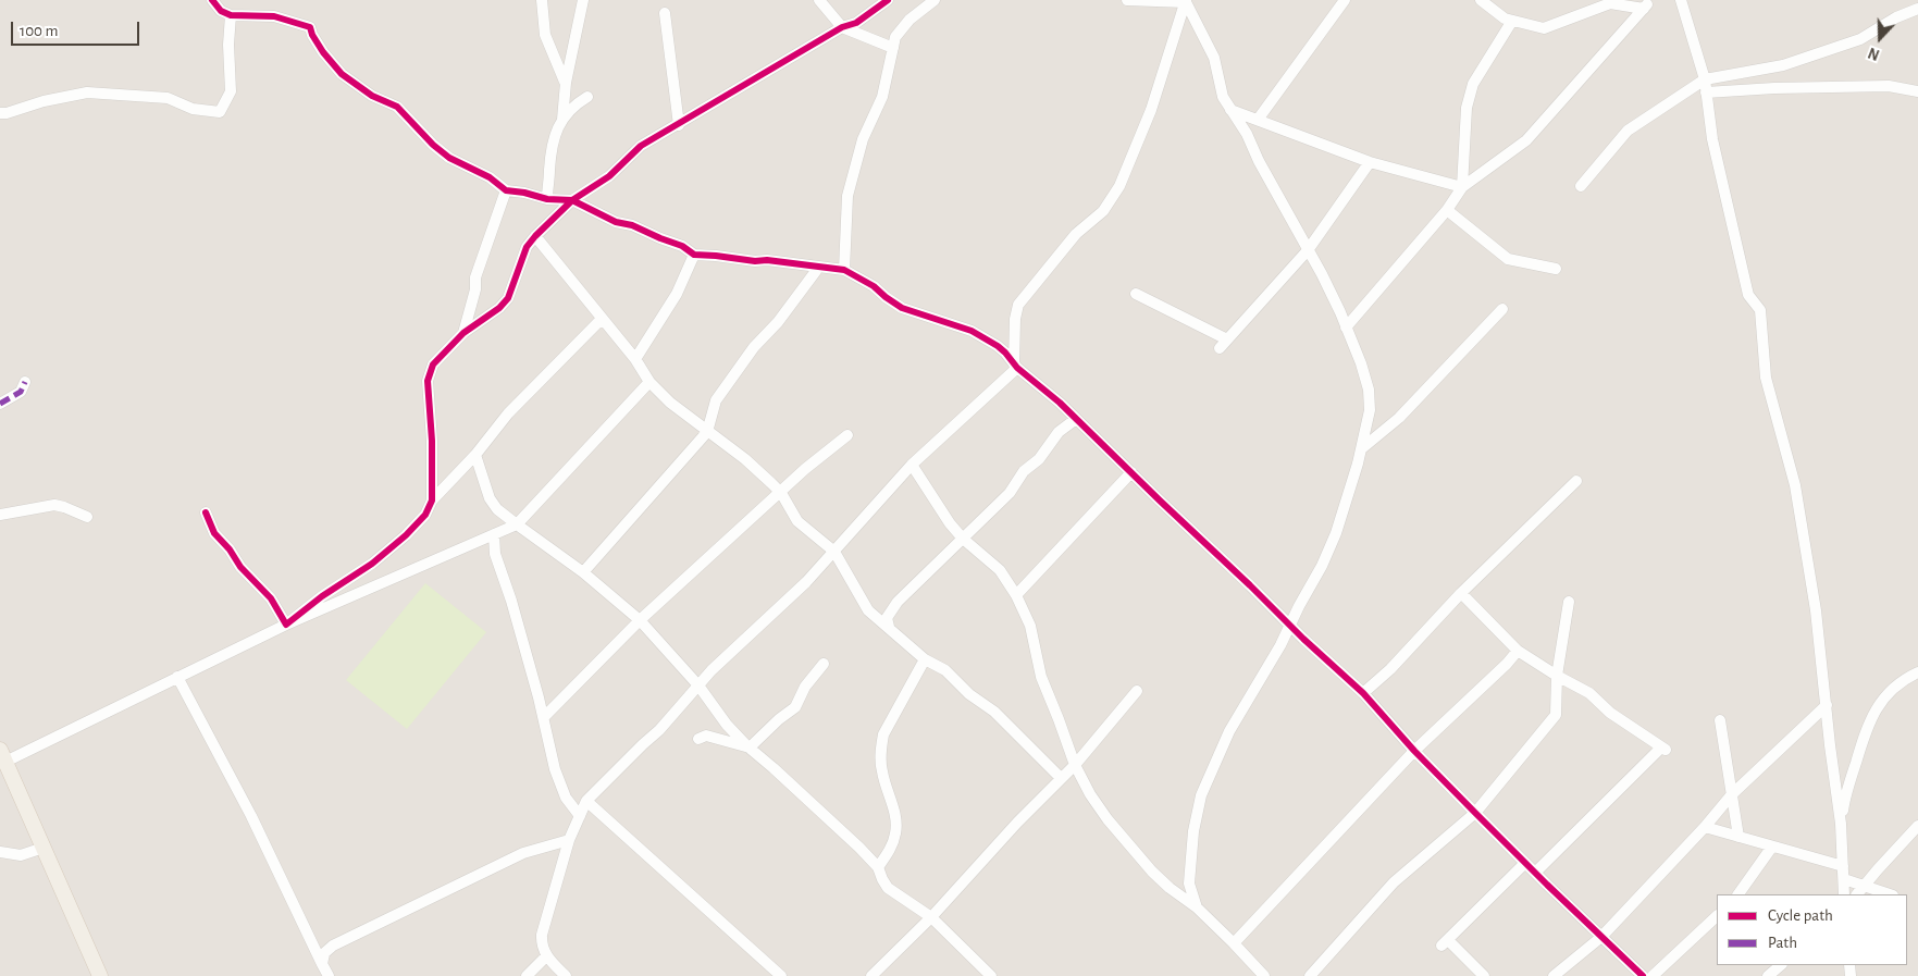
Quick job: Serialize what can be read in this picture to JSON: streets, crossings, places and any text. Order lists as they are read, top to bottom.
{
  "legend": ["Cycle path", "Path"],
  "scale_bar": "100 m",
  "north": "bottom"
}
